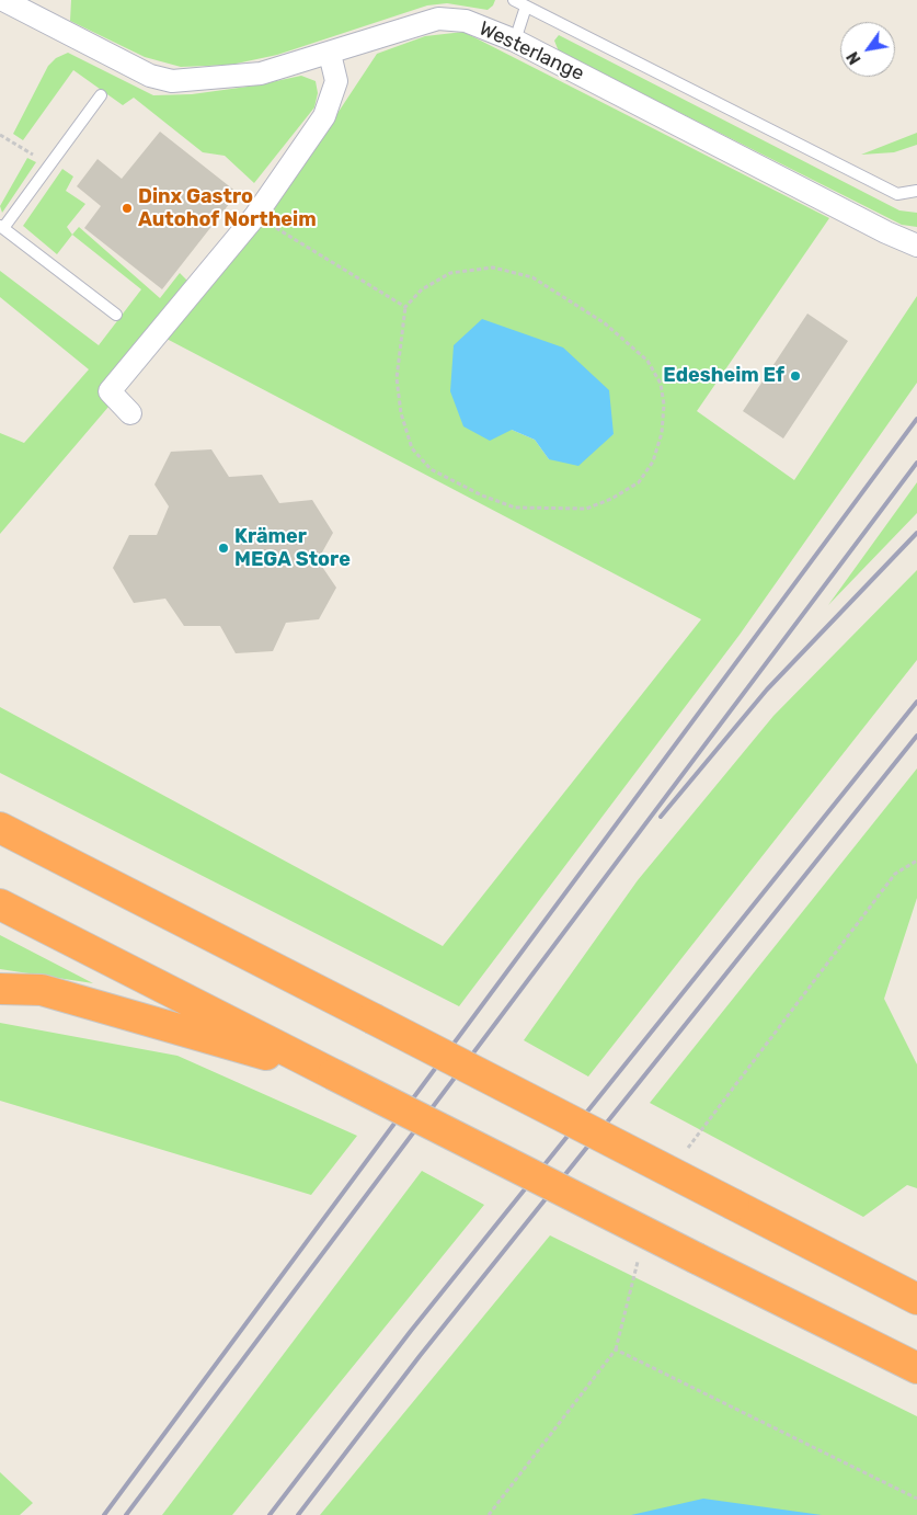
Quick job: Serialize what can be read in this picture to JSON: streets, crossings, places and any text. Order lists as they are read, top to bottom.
{
  "streets": {
    "street": ["Westerlange"]
  },
  "places": ["Dinx Gastro Autohof Northeim", "Edesheim Ef", "Krämer MEGA Store"],
  "north": "bottom left"
}
